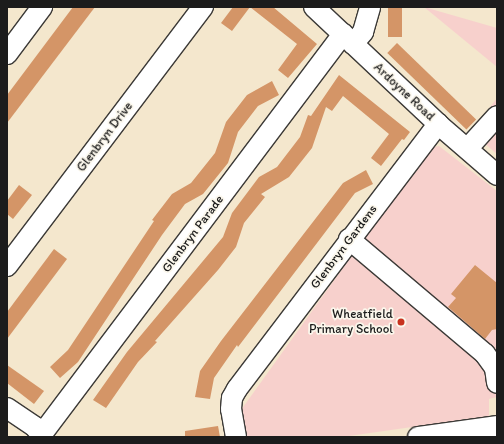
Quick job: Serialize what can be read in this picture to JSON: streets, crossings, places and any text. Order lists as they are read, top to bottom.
{
  "streets": {
    "street": [
      "Ardoyne Road",
      "Glenbryn Drive",
      "Glenbryn Parade",
      "Glenbryn Gardens"
    ]
  },
  "crossings": [
    ["Ardoyne Road", "Glenbryn Parade"],
    ["Ardoyne Road", "Glenbryn Gardens"]
  ],
  "places": ["Wheatfield Primary School"]
}
